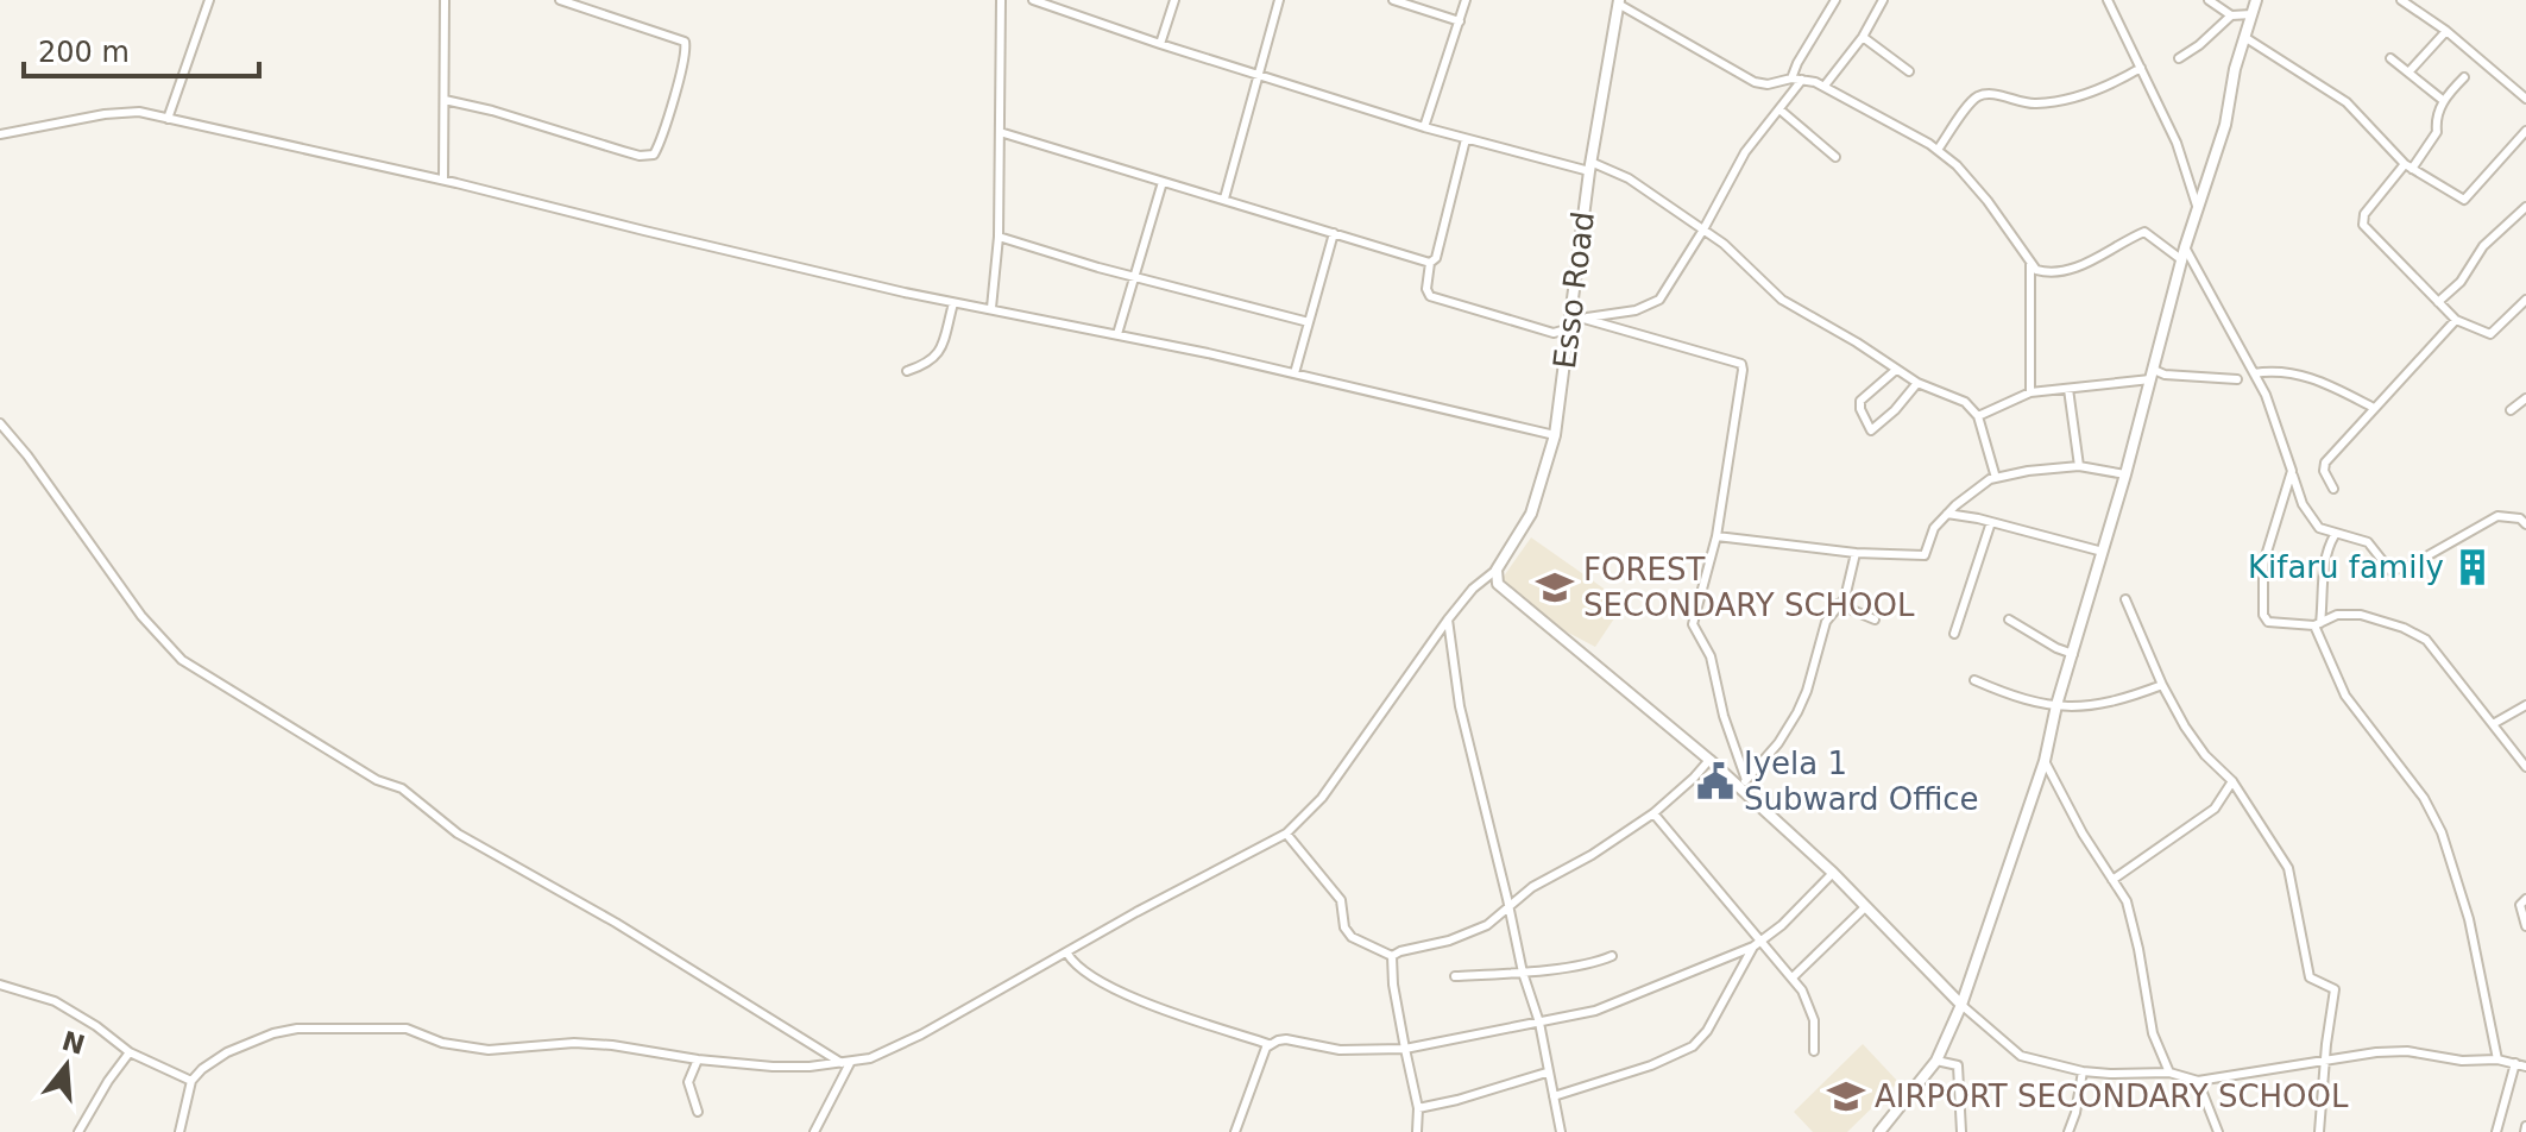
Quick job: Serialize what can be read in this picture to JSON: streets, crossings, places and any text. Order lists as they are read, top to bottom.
{
  "streets": {
    "street": ["Esso Road"]
  },
  "places": {
    "building": ["Kifaru family"],
    "school or university": ["FOREST SECONDARY SCHOOL", "AIRPORT SECONDARY SCHOOL"],
    "public building": ["Iyela 1 Subward Office"]
  },
  "scale_bar": "200 m",
  "north": "top"
}
